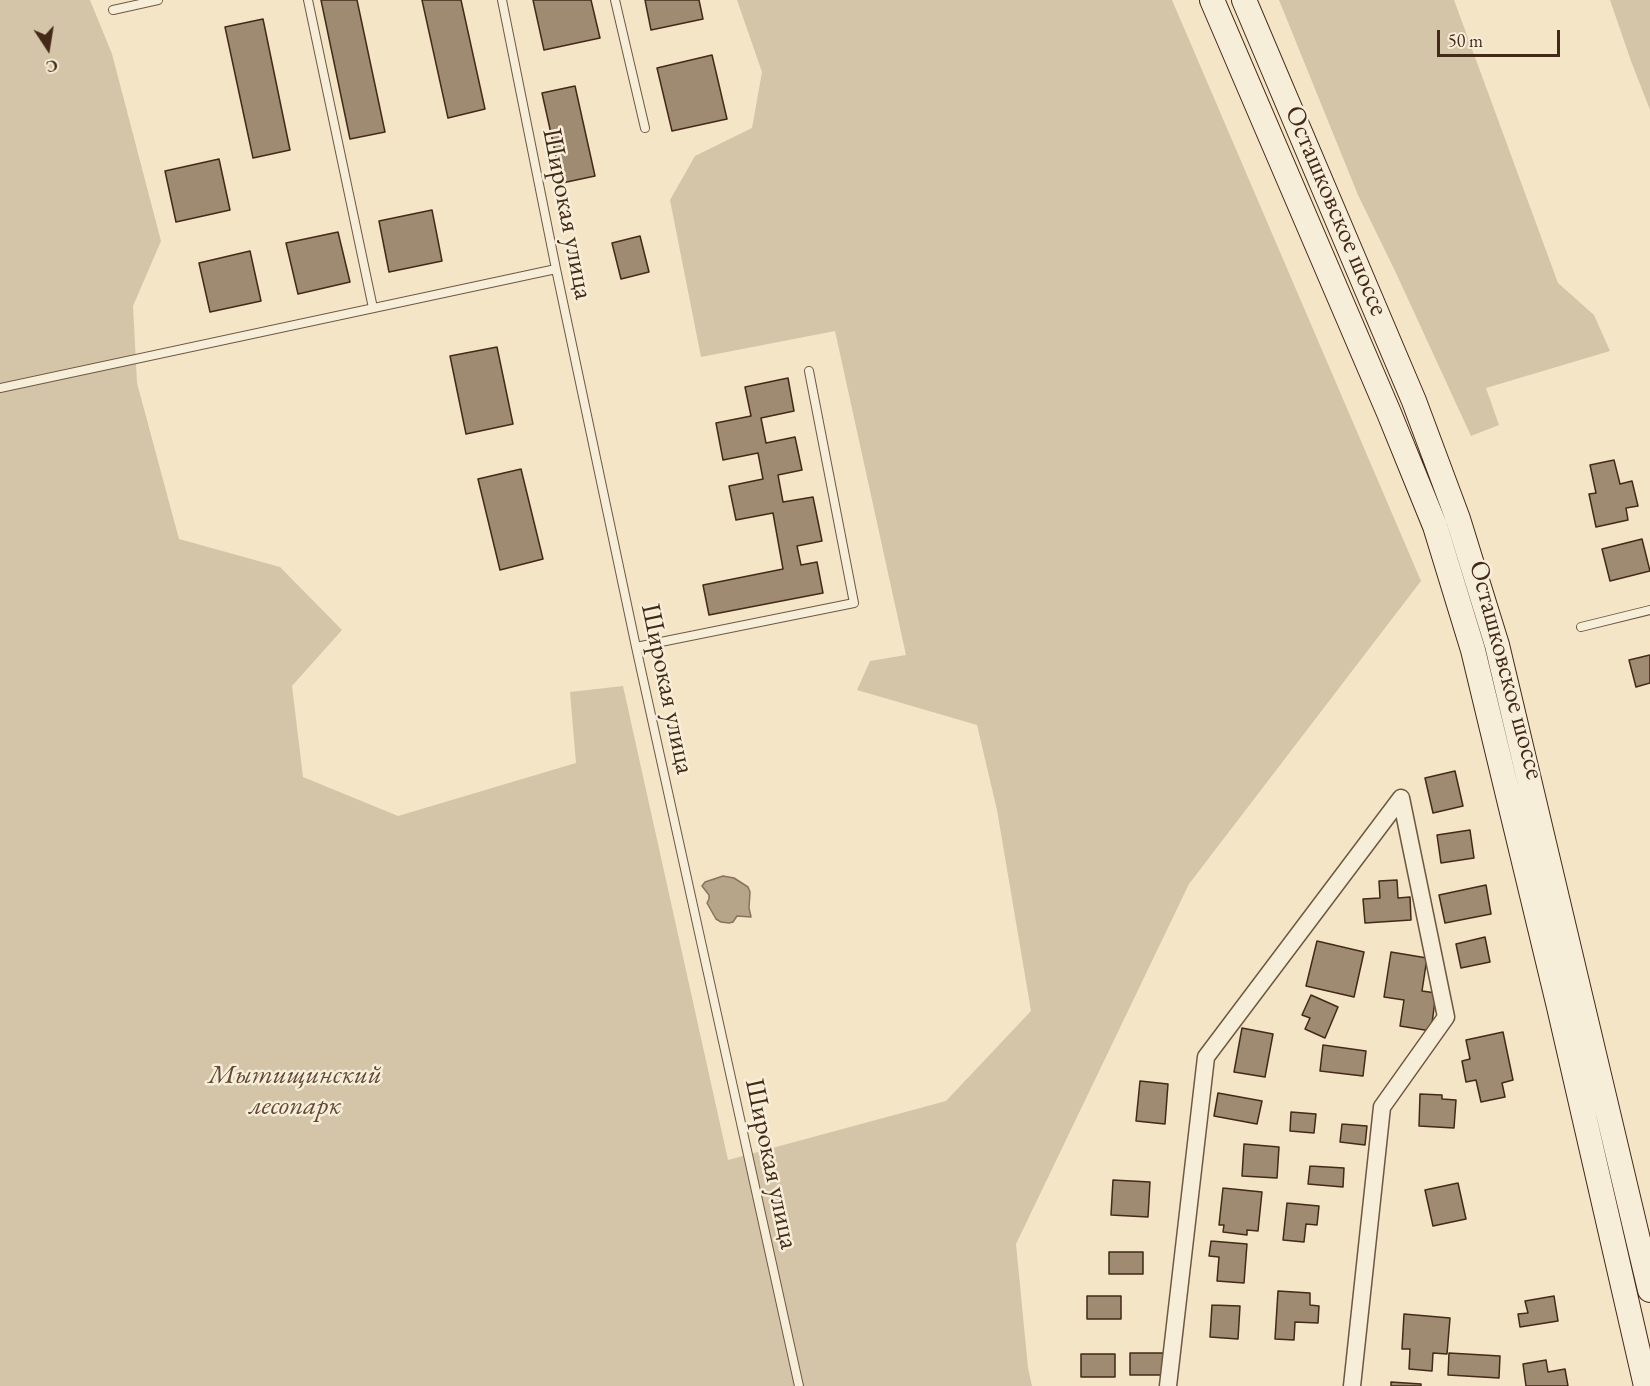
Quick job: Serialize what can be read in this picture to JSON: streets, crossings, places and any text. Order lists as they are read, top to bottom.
{
  "streets": {
    "main road": ["Осташковское шоссе"],
    "lane": ["Широкая улица"]
  },
  "parks": ["Мытищинский лесопарк"],
  "scale_bar": "50 m",
  "north": "bottom"
}
